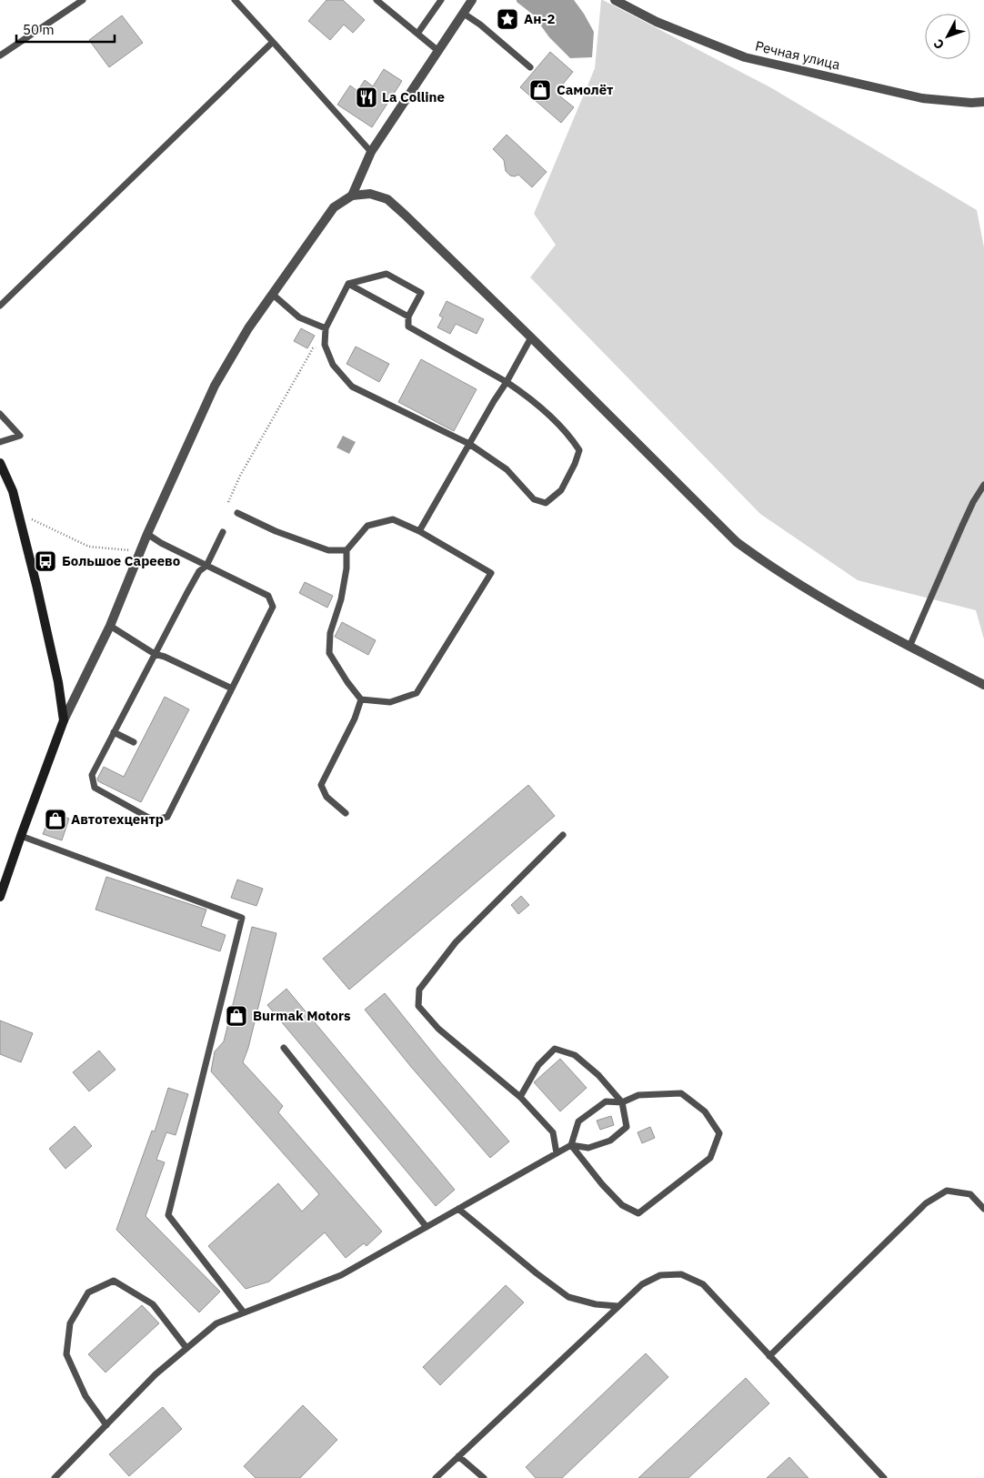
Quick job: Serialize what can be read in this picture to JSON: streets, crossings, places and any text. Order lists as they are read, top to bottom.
{
  "streets": {
    "street": ["Речная улица"]
  },
  "places": {
    "place": ["Ан-2"],
    "shop": ["Самолёт", "Автотехцентр", "Burmak Motors"],
    "restaurant": ["La Colline"],
    "bus stop": ["Большое Сареево"]
  },
  "scale_bar": "50 m",
  "north": "bottom left"
}
